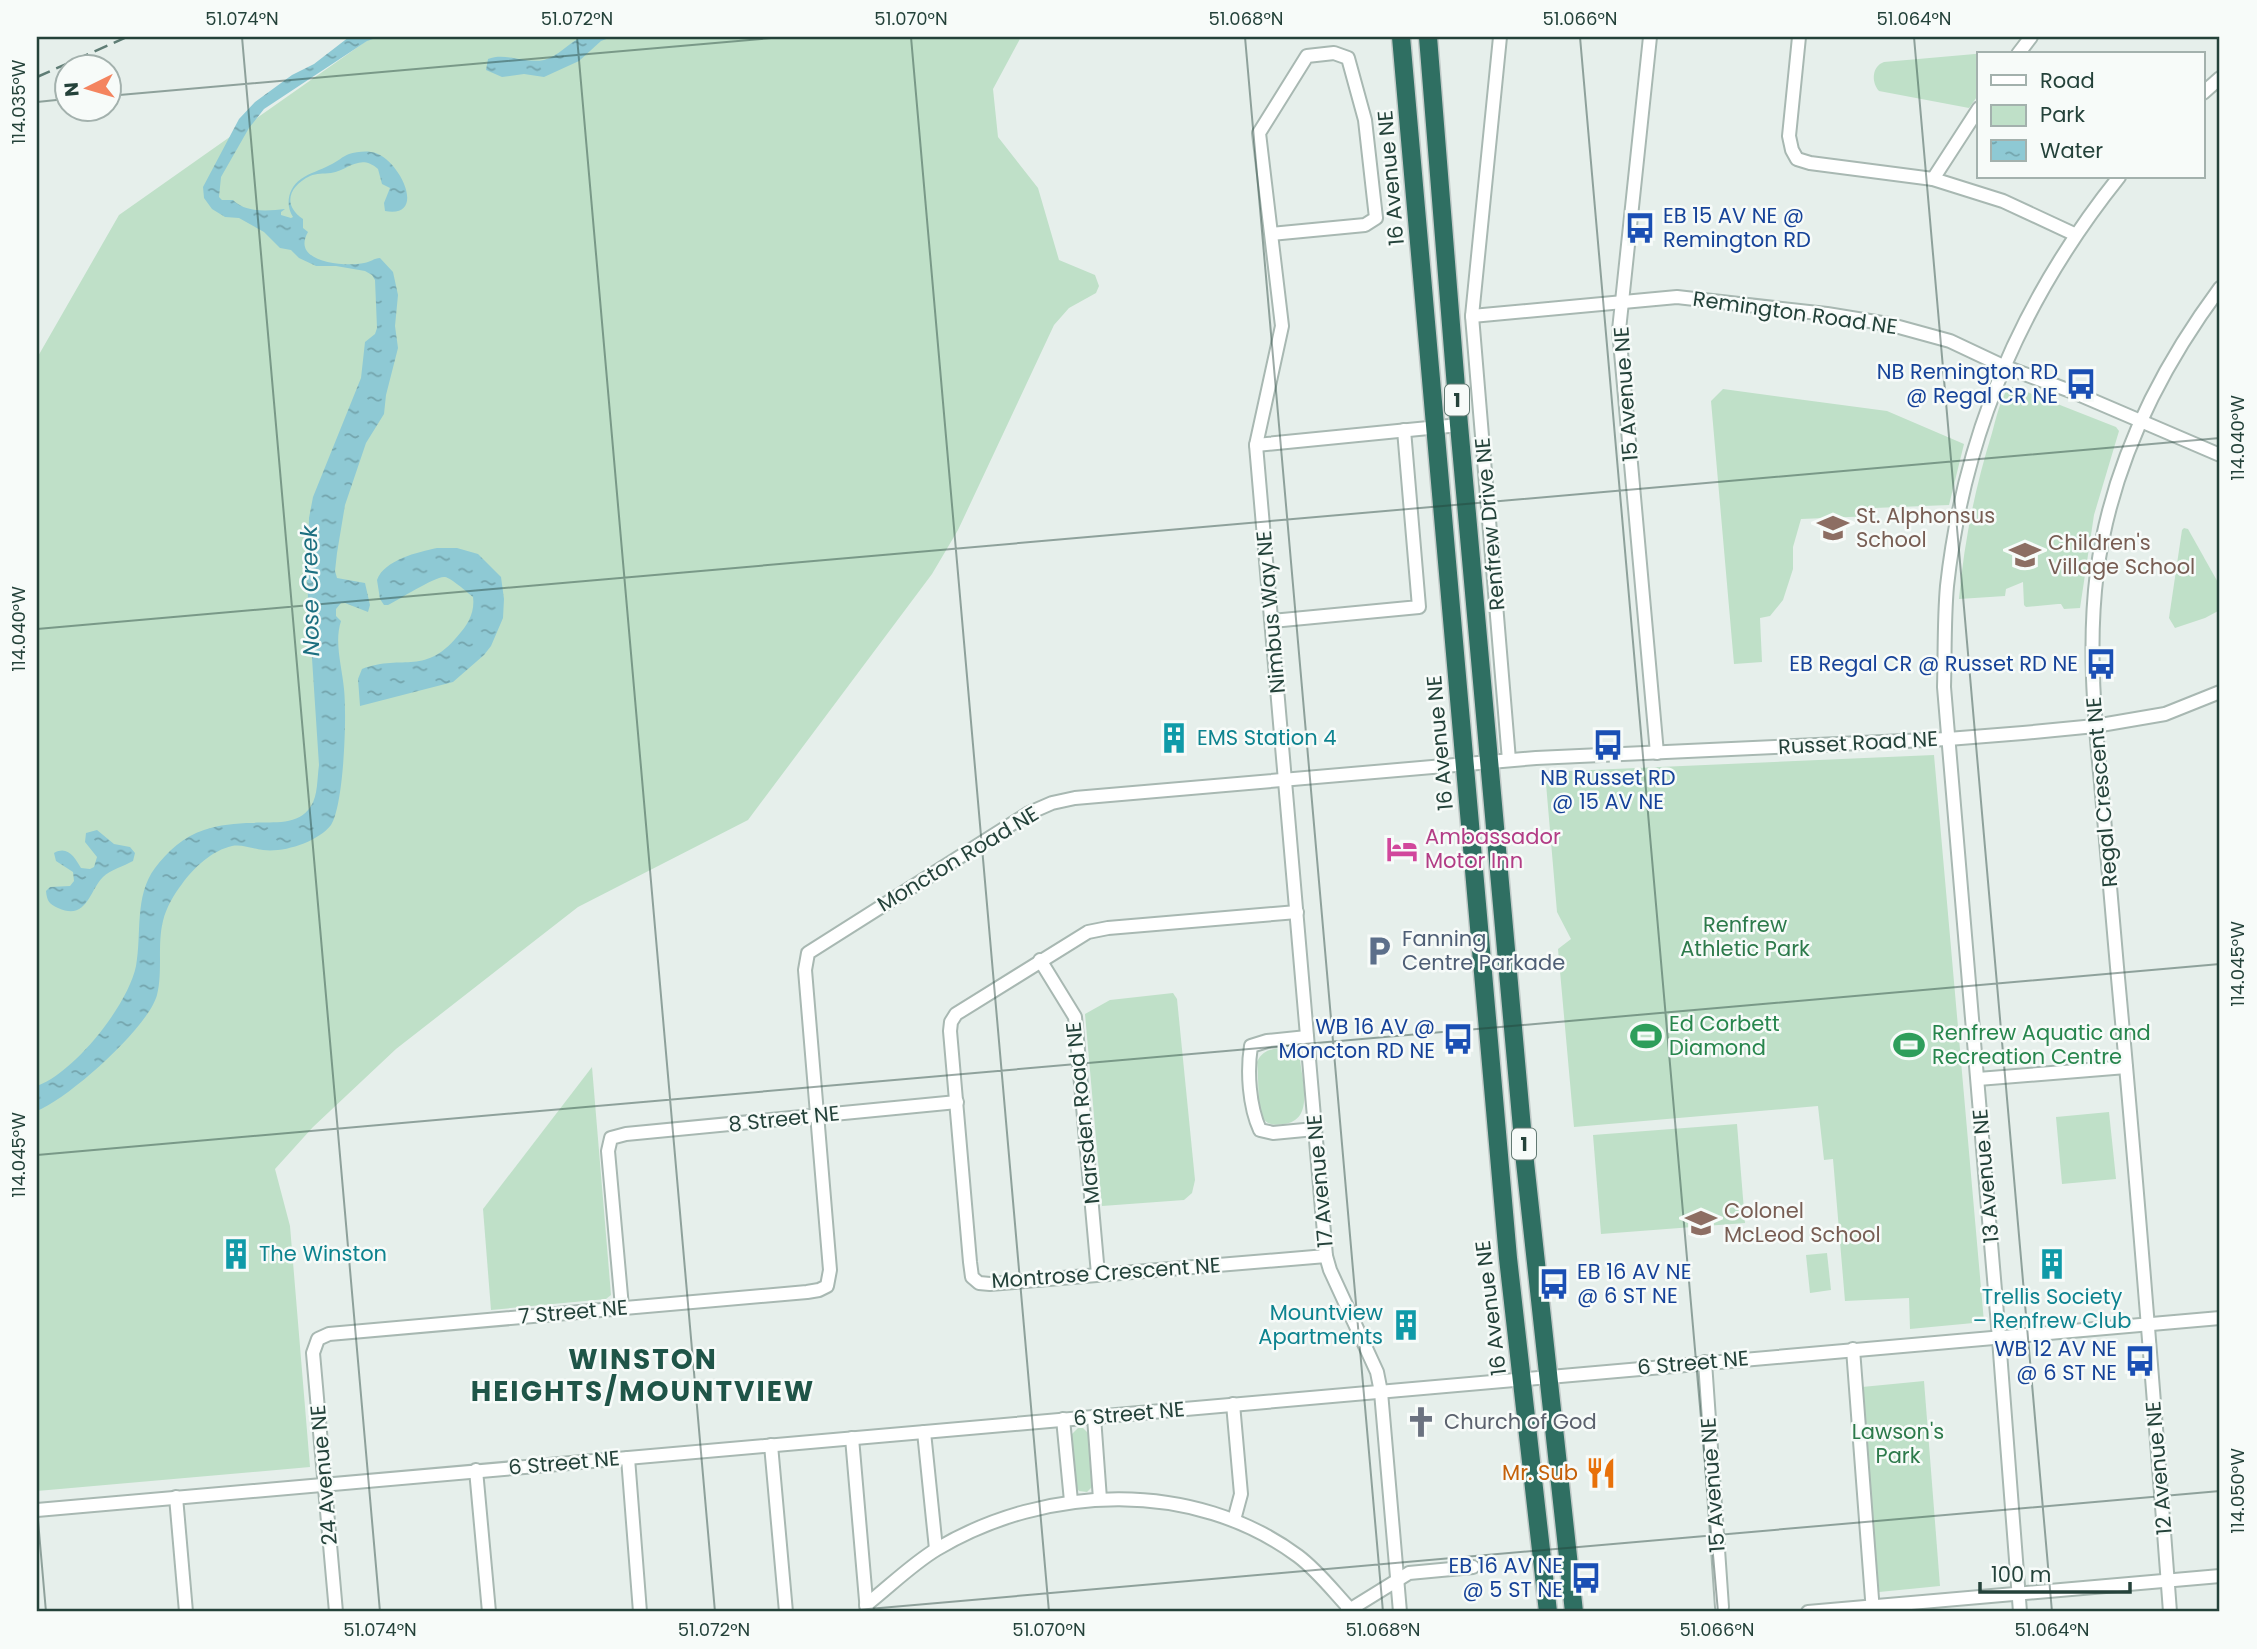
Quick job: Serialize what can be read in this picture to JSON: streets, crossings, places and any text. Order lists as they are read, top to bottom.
{
  "streets": {
    "highway": ["16 Avenue NE", "1"],
    "street": [
      "Remington Road NE",
      "15 Avenue NE",
      "Renfrew Drive NE",
      "Nimbus Way NE",
      "Russet Road NE",
      "Regal Crescent NE",
      "Moncton Road NE",
      "Marsden Road NE",
      "8 Street NE",
      "13 Avenue NE",
      "17 Avenue NE",
      "Montrose Crescent NE",
      "7 Street NE",
      "6 Street NE",
      "12 Avenue NE",
      "24 Avenue NE"
    ]
  },
  "crossings": [
    ["16 Avenue NE", "Moncton Road NE"],
    ["16 Avenue NE", "6 Street NE"],
    ["Remington Road NE", "15 Avenue NE"],
    ["Remington Road NE", "Renfrew Drive NE"],
    ["Remington Road NE", "Regal Crescent NE"],
    ["Remington Road NE", "13 Avenue NE"],
    ["15 Avenue NE", "Russet Road NE"],
    ["15 Avenue NE", "6 Street NE"],
    ["1", "Russet Road NE"],
    ["1", "Moncton Road NE"],
    ["1", "6 Street NE"],
    ["Renfrew Drive NE", "Russet Road NE"],
    ["Nimbus Way NE", "Moncton Road NE"],
    ["Nimbus Way NE", "17 Avenue NE"],
    ["Russet Road NE", "Regal Crescent NE"],
    ["Russet Road NE", "Moncton Road NE"],
    ["Russet Road NE", "13 Avenue NE"],
    ["Regal Crescent NE", "6 Street NE"],
    ["Regal Crescent NE", "12 Avenue NE"],
    ["Moncton Road NE", "8 Street NE"],
    ["Moncton Road NE", "17 Avenue NE"],
    ["Moncton Road NE", "7 Street NE"],
    ["Marsden Road NE", "Montrose Crescent NE"],
    ["8 Street NE", "Montrose Crescent NE"],
    ["8 Street NE", "7 Street NE"],
    ["13 Avenue NE", "6 Street NE"],
    ["17 Avenue NE", "Montrose Crescent NE"],
    ["17 Avenue NE", "6 Street NE"],
    ["7 Street NE", "24 Avenue NE"],
    ["6 Street NE", "12 Avenue NE"],
    ["6 Street NE", "24 Avenue NE"]
  ],
  "districts": ["WINSTON HEIGHTS/MOUNTVIEW"],
  "water": ["Nose Creek"],
  "parks": ["Renfrew Athletic Park", "Lawson's Park"],
  "places": {
    "bus stop": [
      "EB 15 AV NE @ Remington RD",
      "NB Remington RD @ Regal CR NE",
      "EB Regal CR @ Russet RD NE",
      "NB Russet RD @ 15 AV NE",
      "WB 16 AV @ Moncton RD NE",
      "EB 16 AV NE @ 6 ST NE",
      "WB 12 AV NE @ 6 ST NE",
      "EB 16 AV NE @ 5 ST NE"
    ],
    "school or university": ["St. Alphonsus School", "Children's Village School", "Colonel McLeod School"],
    "building": [
      "EMS Station 4",
      "The Winston",
      "Trellis Society – Renfrew Club",
      "Mountview Apartments"
    ],
    "hotel": ["Ambassador Motor Inn"],
    "parking": ["Fanning Centre Parkade"],
    "sports": ["Ed Corbett Diamond", "Renfrew Aquatic and Recreation Centre"],
    "church": ["Church of God"],
    "restaurant": ["Mr. Sub"]
  },
  "legend": ["Road", "Park", "Water"],
  "scale_bar": "100 m",
  "north": "left",
  "coordinates": [
    "51.074°N",
    "51.072°N",
    "51.070°N",
    "51.068°N",
    "51.066°N",
    "51.064°N",
    "114.035°W",
    "114.040°W",
    "114.045°W",
    "114.050°W"
  ]
}
